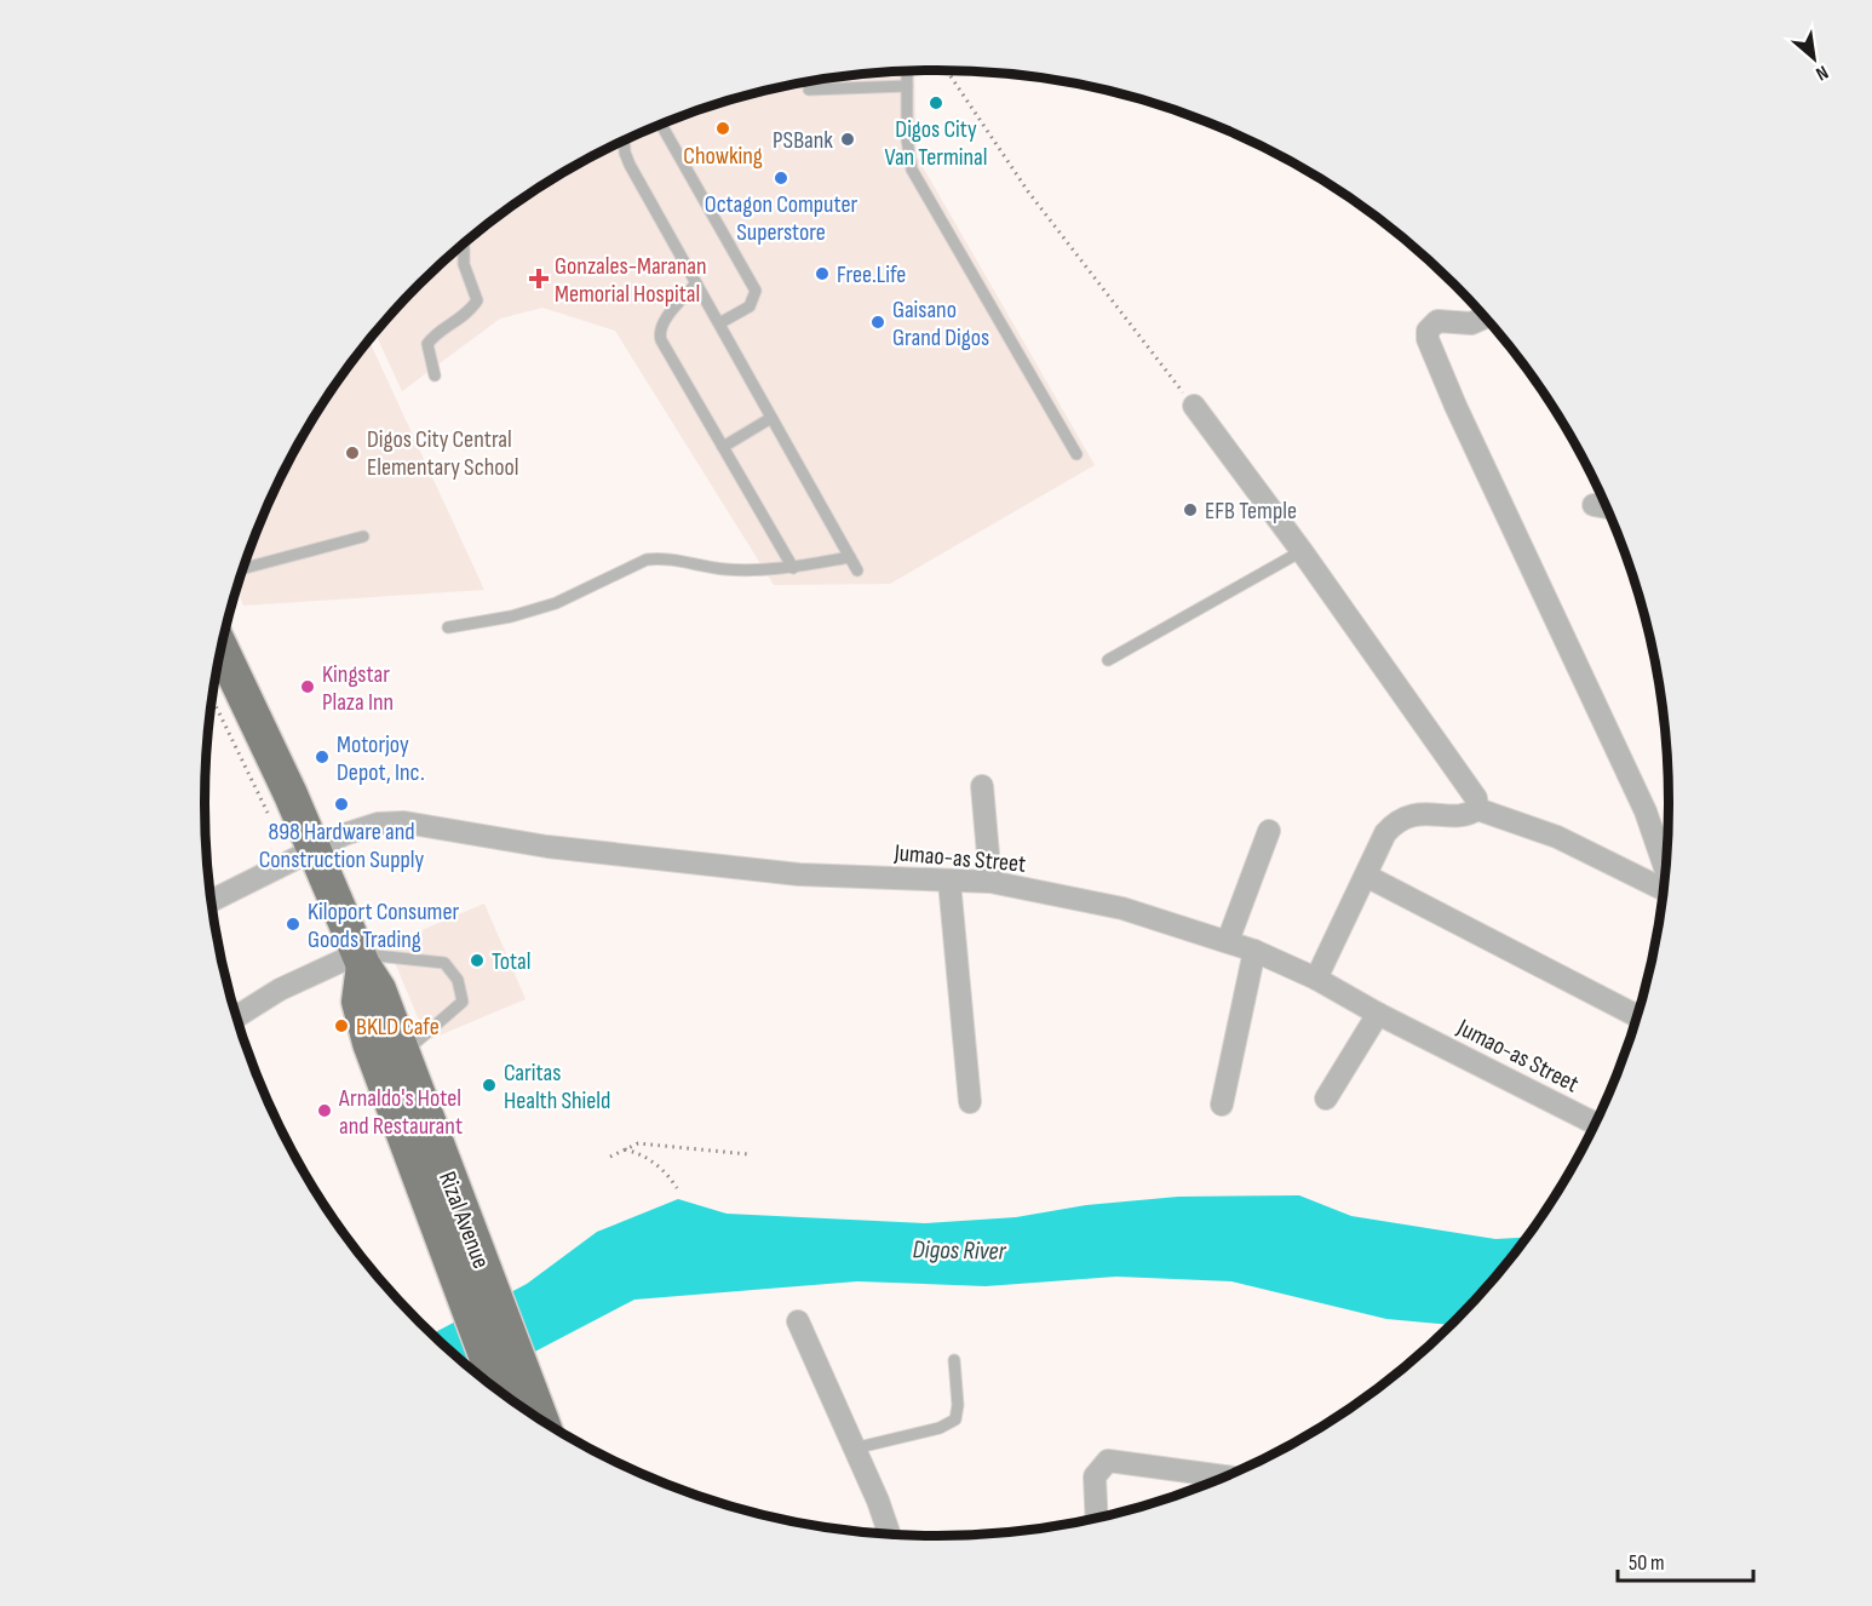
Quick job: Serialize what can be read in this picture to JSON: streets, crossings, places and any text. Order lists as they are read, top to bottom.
{
  "streets": {
    "main road": ["Rizal Avenue"],
    "street": ["Jumao-as Street"]
  },
  "crossings": [
    ["Jumao-as Street", "Rizal Avenue"]
  ],
  "water": ["Digos River"],
  "places": {
    "other": [
      "Digos City Van Terminal",
      "Chowking",
      "PSBank",
      "Octagon Computer Superstore",
      "Free.Life",
      "Gaisano Grand Digos",
      "Digos City Central Elementary School",
      "EFB Temple",
      "Kingstar Plaza Inn",
      "Motorjoy Depot, Inc.",
      "898 Hardware and Construction Supply",
      "Kiloport Consumer Goods Trading",
      "Total",
      "BKLD Cafe",
      "Caritas Health Shield",
      "Arnaldo's Hotel and Restaurant"
    ],
    "health": ["Gonzales-Maranan Memorial Hospital"]
  },
  "scale_bar": "50 m",
  "north": "bottom right"
}
